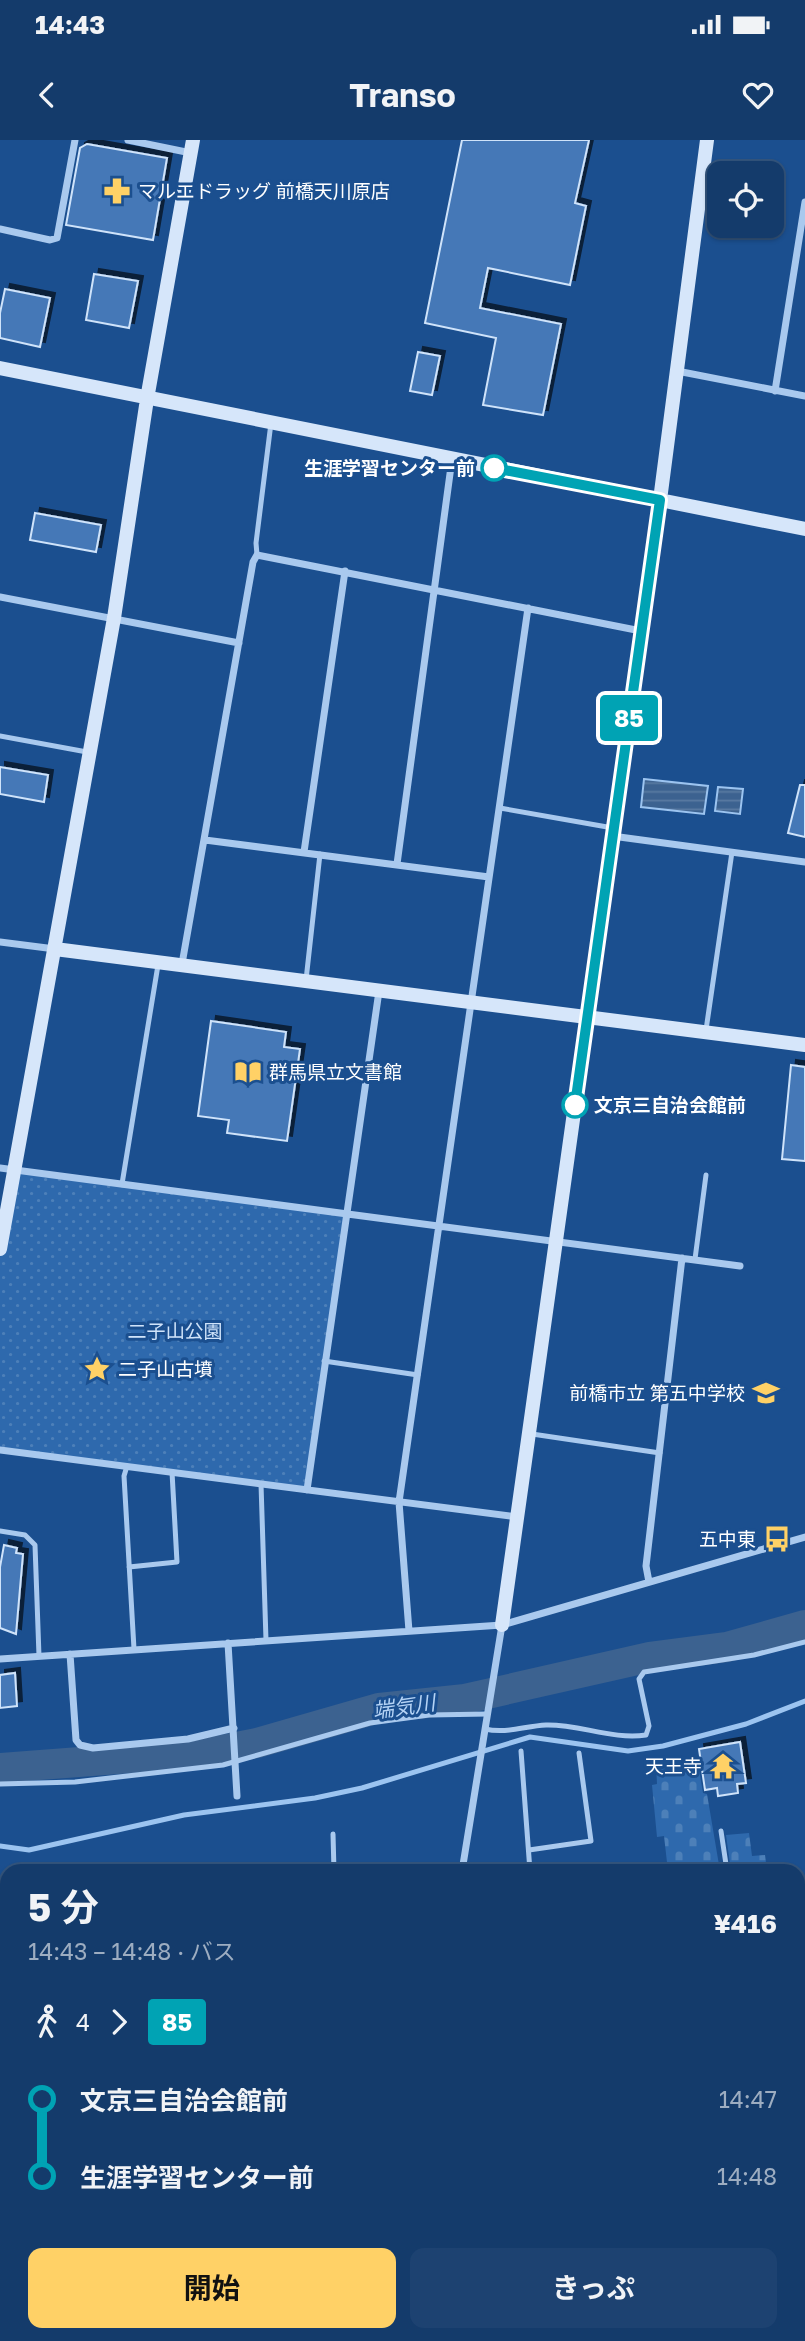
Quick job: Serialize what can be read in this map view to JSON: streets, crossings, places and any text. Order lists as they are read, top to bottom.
{
  "water": ["端気川"],
  "parks": ["二子山公園"],
  "places": {
    "pharmacy": ["マルエドラッグ 前橋天川原店"],
    "other": ["生涯学習センター前", "文京三自治会館前"],
    "library": ["群馬県立文書館"],
    "place": ["二子山古墳"],
    "school or university": ["前橋市立 第五中学校"],
    "bus stop": ["五中東"],
    "temple": ["天王寺"]
  },
  "lines": ["bus line 85"],
  "page": {
    "status": "14:43",
    "header": "Transo",
    "on_map": "85",
    "heading": ["5 分", "14:43 – 14:48 · バス", "¥416"],
    "legs": ["4", "85"],
    "list": [
      {
        "name": "文京三自治会館前",
        "value": "14:47"
      },
      {
        "name": "生涯学習センター前",
        "value": "14:48"
      }
    ],
    "buttons": ["開始", "きっぷ"]
  }
}
